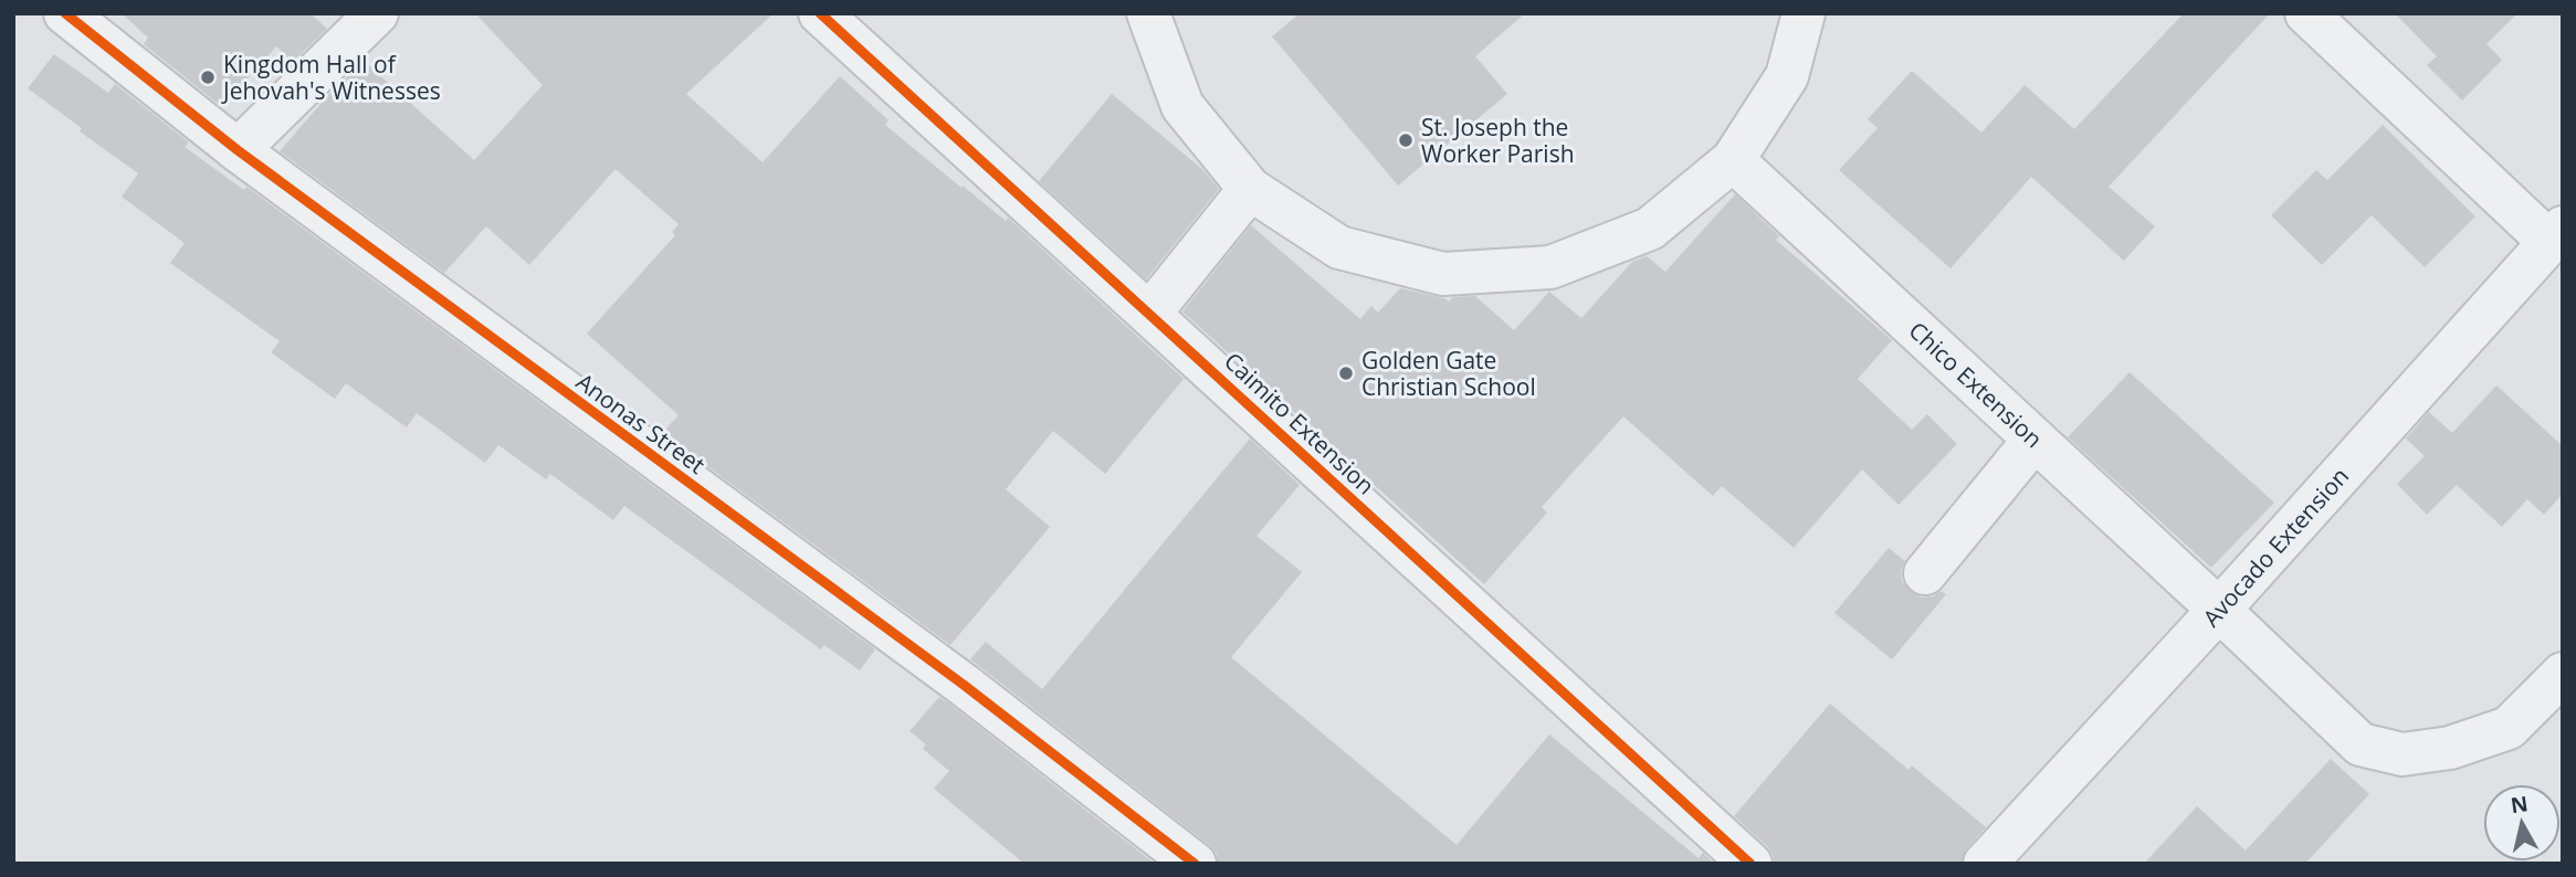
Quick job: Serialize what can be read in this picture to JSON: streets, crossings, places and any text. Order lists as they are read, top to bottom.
{
  "streets": {
    "street": [
      "Chico Extension",
      "Anonas Street",
      "Caimito Extension",
      "Avocado Extension"
    ]
  },
  "crossings": [
    ["Chico Extension", "Avocado Extension"]
  ],
  "places": ["Kingdom Hall of Jehovah's Witnesses", "St. Joseph the Worker Parish", "Golden Gate Christian School"],
  "north": "top"
}
